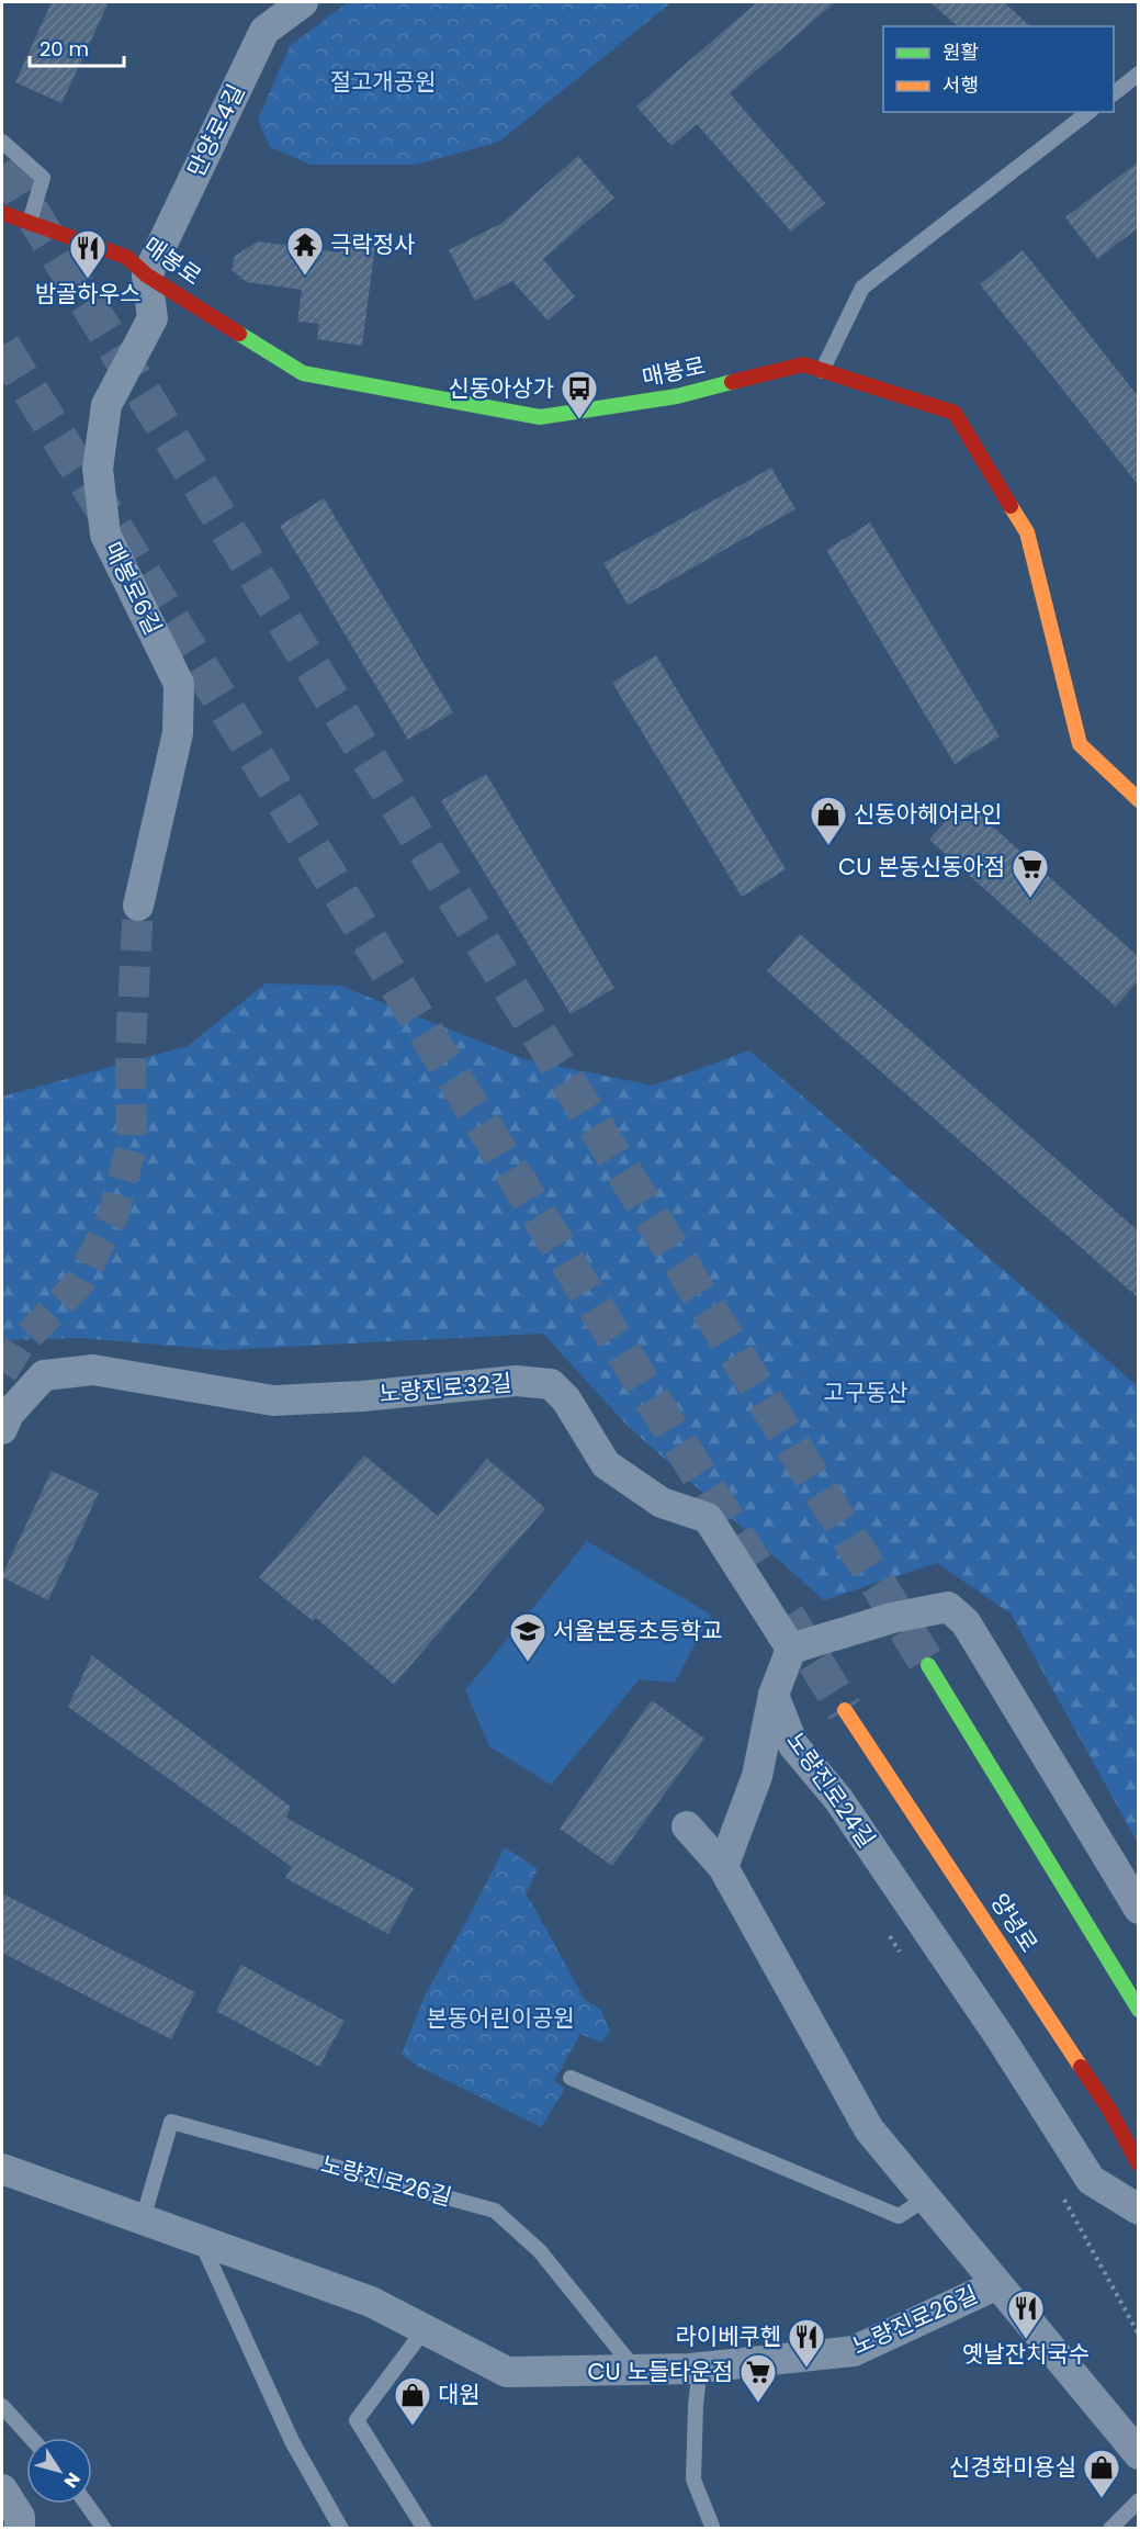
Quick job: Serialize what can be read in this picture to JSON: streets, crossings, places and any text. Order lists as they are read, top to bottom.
{
  "streets": {
    "street": [
      "만양로4길",
      "매봉로",
      "매봉로6길",
      "노량진로32길",
      "노량진로24길",
      "양녕로",
      "노량진로26길"
    ]
  },
  "crossings": [
    ["만양로4길", "매봉로"],
    ["만양로4길", "매봉로6길"],
    ["매봉로", "매봉로6길"]
  ],
  "parks": ["절고개공원", "고구동산", "본동어린이공원"],
  "places": {
    "temple": ["극락정사"],
    "restaurant": ["밤골하우스", "옛날잔치국수", "라이베쿠헨"],
    "bus stop": ["신동아상가"],
    "shop": ["신동아헤어라인", "대원", "신경화미용실"],
    "supermarket": ["CU 본동신동아점", "CU 노들타운점"],
    "school or university": ["서울본동초등학교"]
  },
  "legend": ["원활", "서행"],
  "scale_bar": "20 m",
  "north": "bottom right"
}
